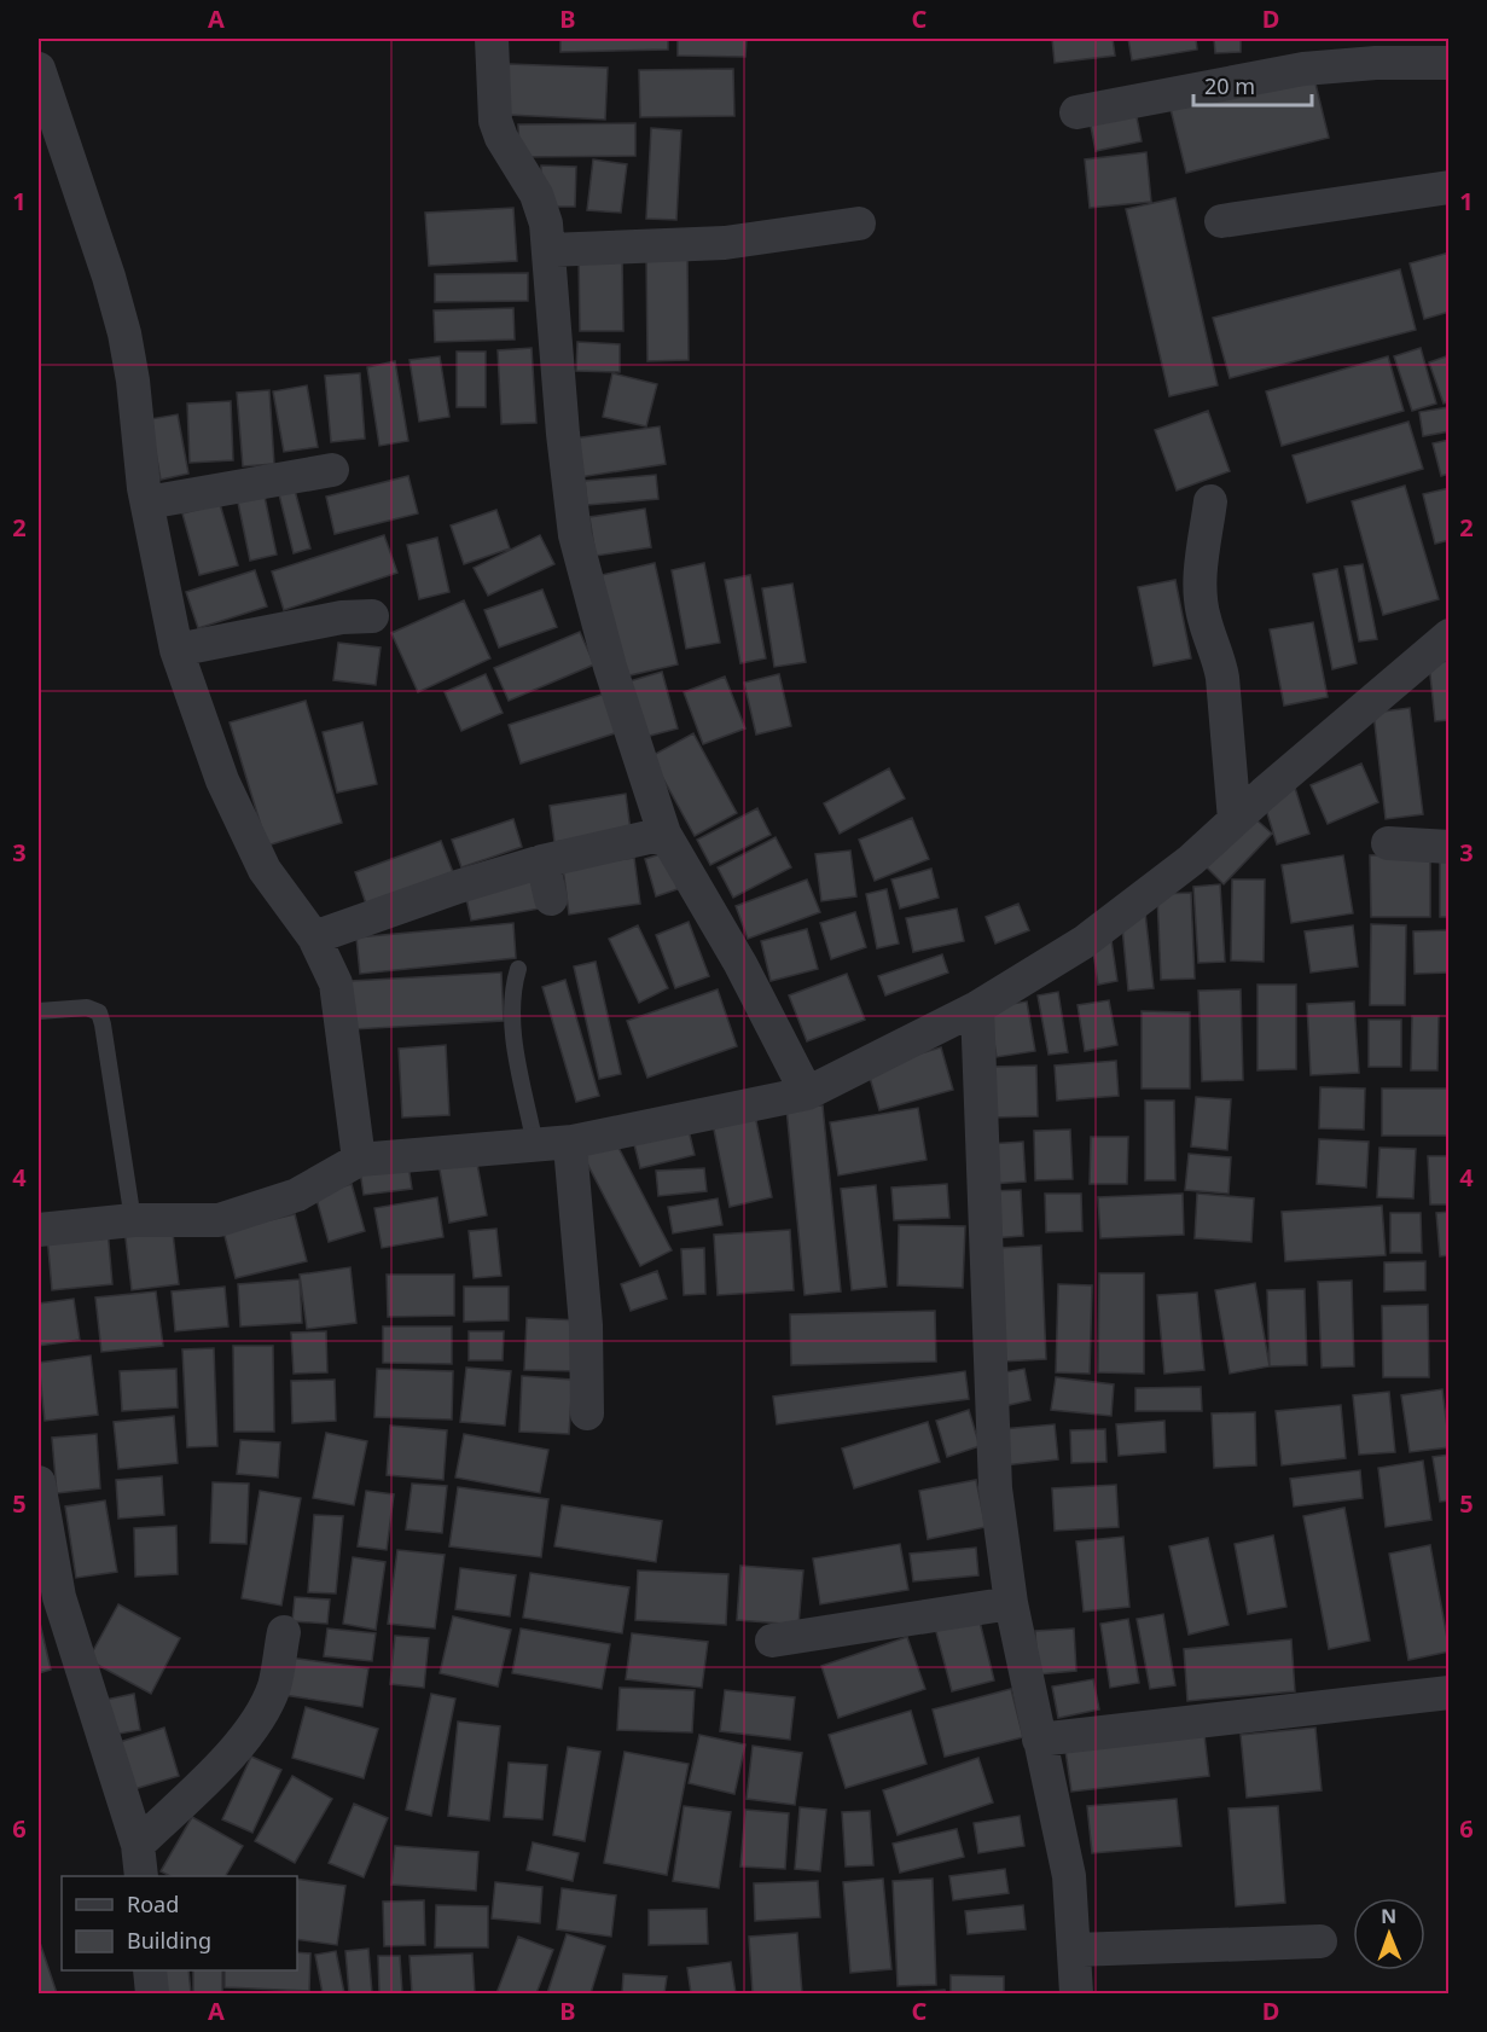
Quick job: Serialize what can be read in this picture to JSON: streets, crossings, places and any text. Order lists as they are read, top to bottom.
{
  "legend": ["Road", "Building"],
  "scale_bar": "20 m",
  "north": "top",
  "grid": {
    "columns": [
      "A",
      "B",
      "C",
      "D"
    ],
    "rows": [
      "1",
      "2",
      "3",
      "4",
      "5",
      "6"
    ]
  }
}
